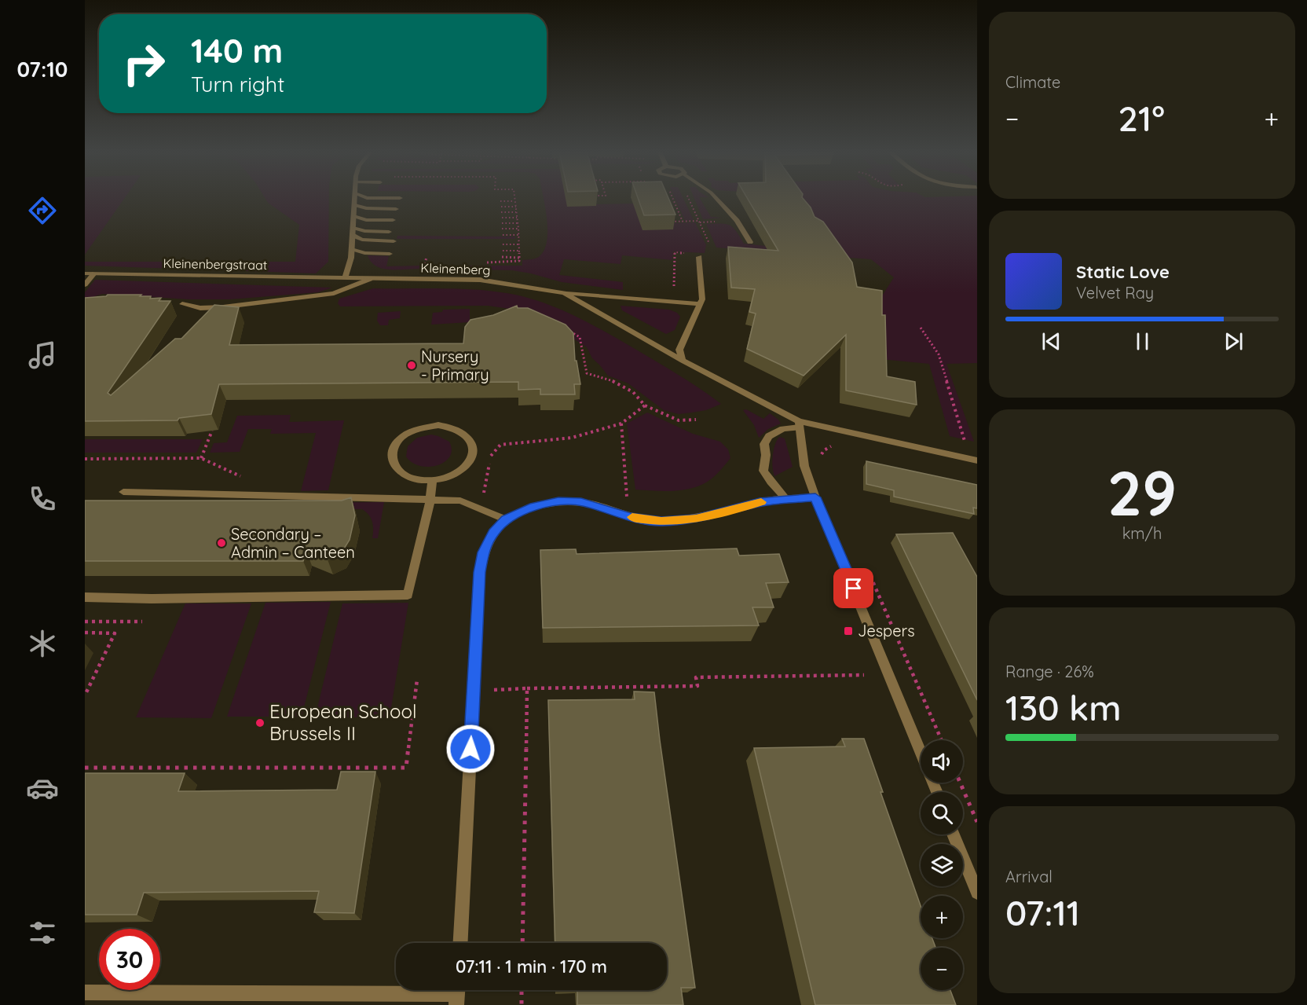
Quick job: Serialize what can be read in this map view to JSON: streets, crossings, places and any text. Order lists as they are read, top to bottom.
{
  "streets": {
    "street": ["Kleinenbergstraat", "Kleinenberg"]
  },
  "crossings": [
    ["Kleinenbergstraat", "Kleinenberg"]
  ],
  "places": {
    "other": ["Nursery - Primary", "Secondary – Admin – Canteen", "European School Brussels II"],
    "transit": ["Jespers"]
  },
  "page": {
    "tabs": "07:10",
    "tile": [
      "Climate",
      ["29", "km/h"],
      ["Range · 26%", "130 km"],
      ["Arrival", "07:11"]
    ],
    "turn": ["140 m", "Turn right"],
    "heat": ["−", "21°", "+"],
    "song": ["Static Love", "Velvet Ray"],
    "map_buttons": ["+", "−"],
    "limit": "30",
    "trip": "07:11 · 1 min · 170 m"
  }
}
